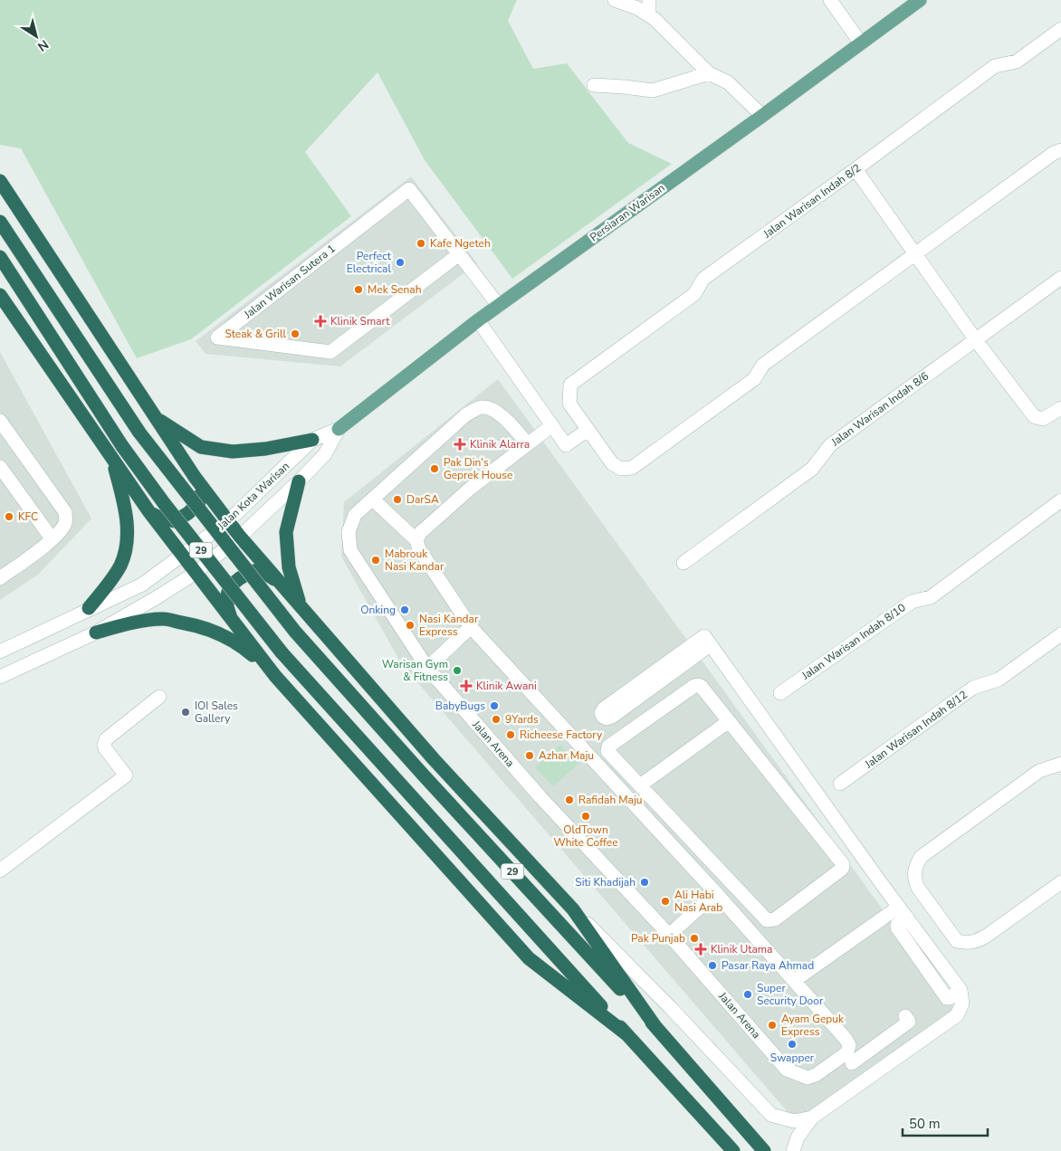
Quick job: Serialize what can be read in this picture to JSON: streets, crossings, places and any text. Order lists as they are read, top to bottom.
{
  "streets": {
    "highway": ["29"],
    "main road": ["Persiaran Warisan"],
    "street": [
      "Jalan Warisan Indah 8/2",
      "Jalan Warisan Sutera 1",
      "Jalan Warisan Indah 8/6",
      "Jalan Kota Warisan",
      "Jalan Warisan Indah 8/10",
      "Jalan Warisan Indah 8/12",
      "Jalan Arena"
    ]
  },
  "crossings": [
    ["Persiaran Warisan", "Jalan Warisan Sutera 1"],
    ["Persiaran Warisan", "Jalan Kota Warisan"]
  ],
  "places": {
    "other": [
      "Kafe Ngeteh",
      "Perfect Electrical",
      "Mek Senah",
      "Steak & Grill",
      "Pak Din's Geprek House",
      "DarSA",
      "KFC",
      "Mabrouk Nasi Kandar",
      "Onking",
      "Nasi Kandar Express",
      "Warisan Gym & Fitness",
      "BabyBugs",
      "IOI Sales Gallery",
      "9Yards",
      "Richeese Factory",
      "Azhar Maju",
      "Rafidah Maju",
      "OldTown White Coffee",
      "Siti Khadijah",
      "Ali Habi Nasi Arab",
      "Pak Punjab",
      "Pasar Raya Ahmad",
      "Super Security Door",
      "Ayam Gepuk Express",
      "Swapper"
    ],
    "health": [
      "Klinik Smart",
      "Klinik Alarra",
      "Klinik Awani",
      "Klinik Utama"
    ]
  },
  "scale_bar": "50 m",
  "north": "bottom right"
}
